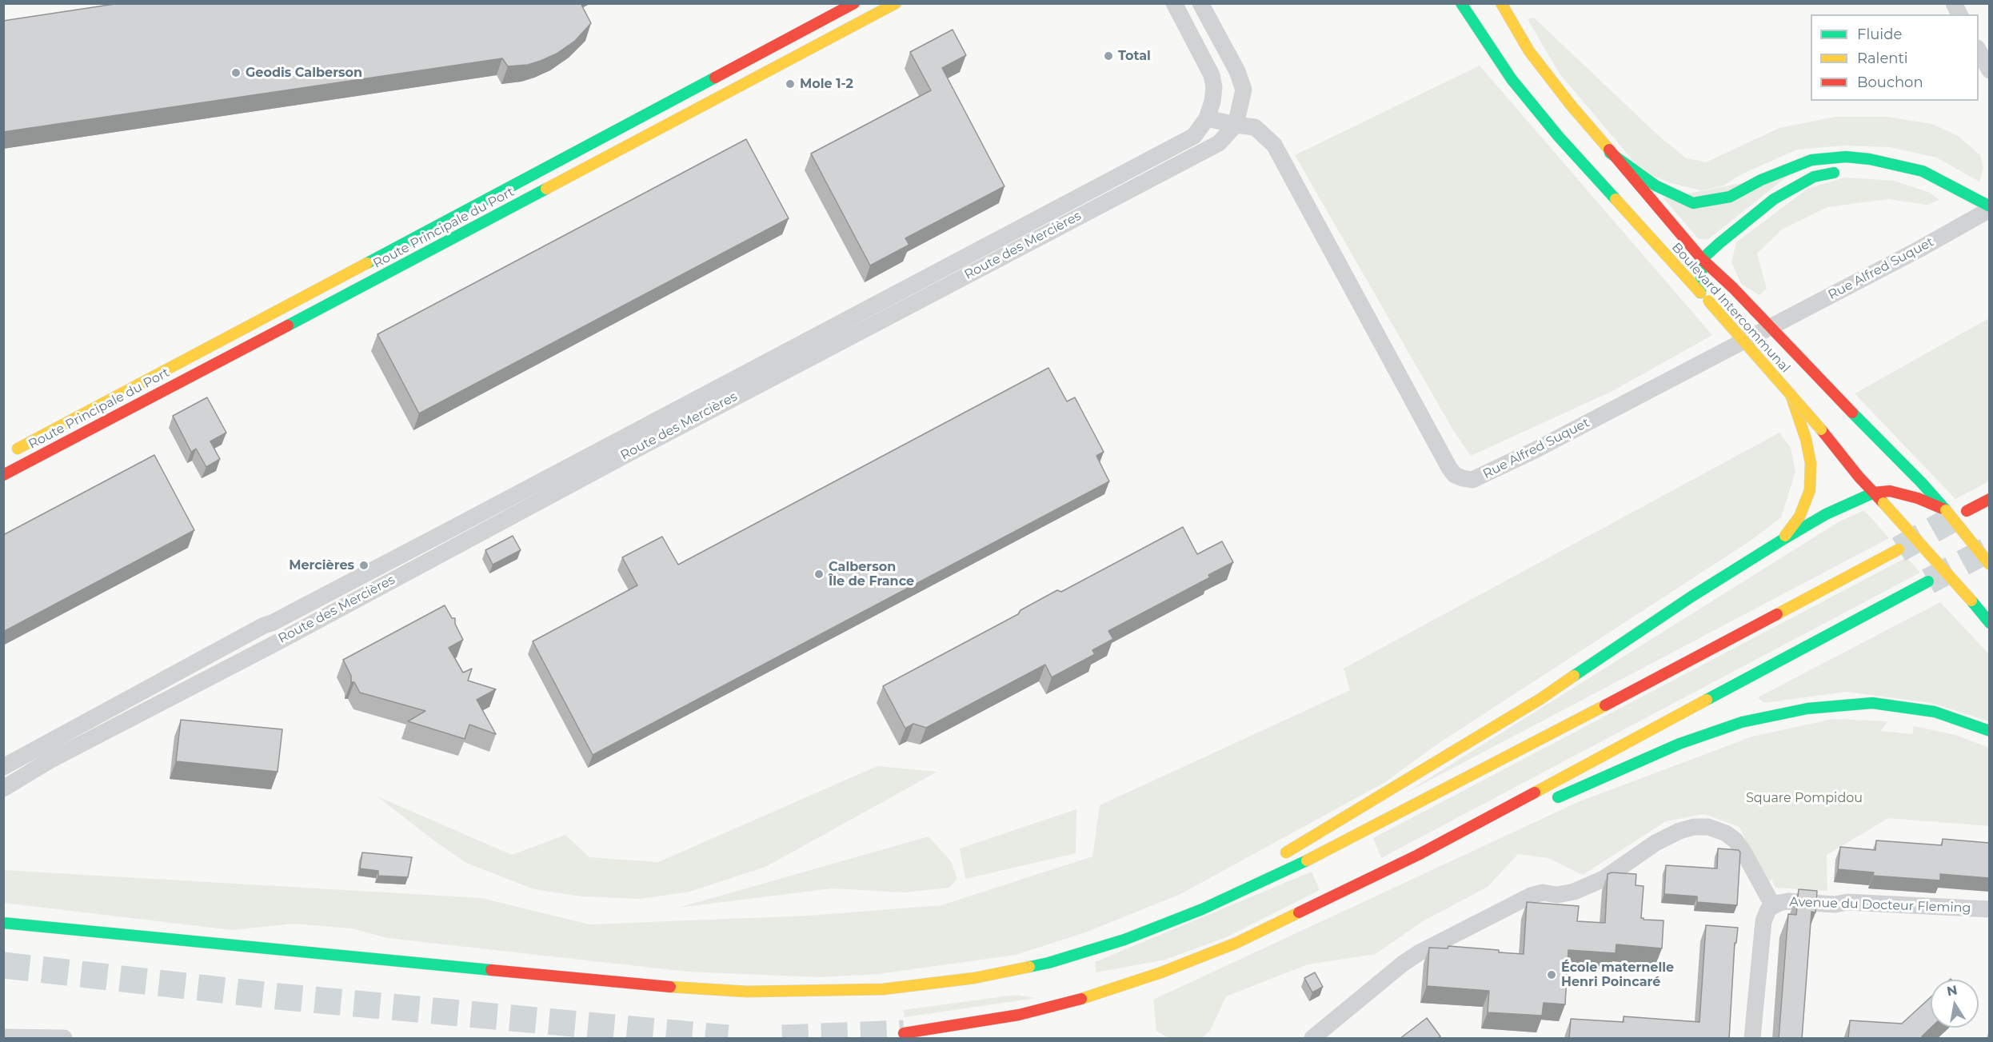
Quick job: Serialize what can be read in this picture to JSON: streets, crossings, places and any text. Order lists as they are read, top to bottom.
{
  "streets": {
    "main road": ["Route Principale du Port", "Boulevard Intercommunal"],
    "street": ["Route des Mercières", "Rue Alfred Suquet", "Avenue du Docteur Fleming"]
  },
  "crossings": [
    ["Route des Mercières", "Rue Alfred Suquet"]
  ],
  "parks": ["Square Pompidou"],
  "places": [
    "Total",
    "Geodis Calberson",
    "Mole 1-2",
    "Mercières",
    "Calberson Île de France",
    "École maternelle Henri Poincaré"
  ],
  "legend": ["Fluide", "Ralenti", "Bouchon"],
  "north": "top"
}
